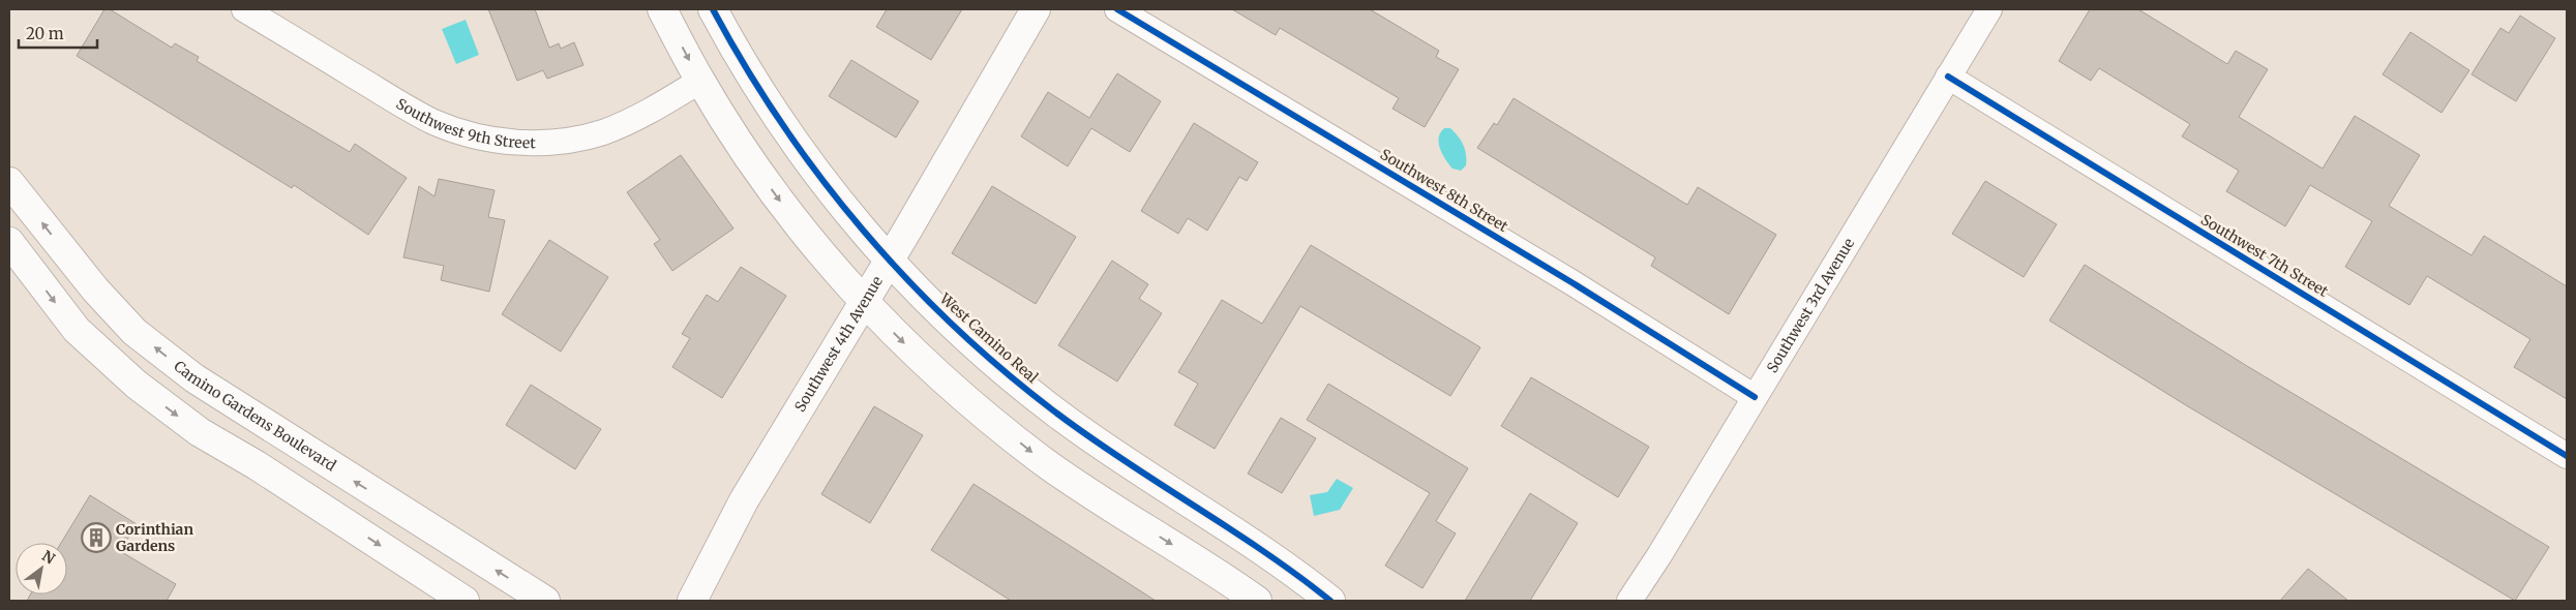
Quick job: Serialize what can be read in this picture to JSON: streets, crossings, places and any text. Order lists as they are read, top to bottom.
{
  "streets": {
    "street": [
      "Southwest 9th Street",
      "Southwest 8th Street",
      "Southwest 7th Street",
      "Southwest 3rd Avenue",
      "West Camino Real",
      "Southwest 4th Avenue",
      "Camino Gardens Boulevard"
    ]
  },
  "crossings": [
    ["Southwest 8th Street", "Southwest 3rd Avenue"],
    ["Southwest 7th Street", "Southwest 3rd Avenue"],
    ["West Camino Real", "Southwest 4th Avenue"]
  ],
  "places": {
    "building": ["Corinthian Gardens"]
  },
  "scale_bar": "20 m",
  "north": "top right"
}
